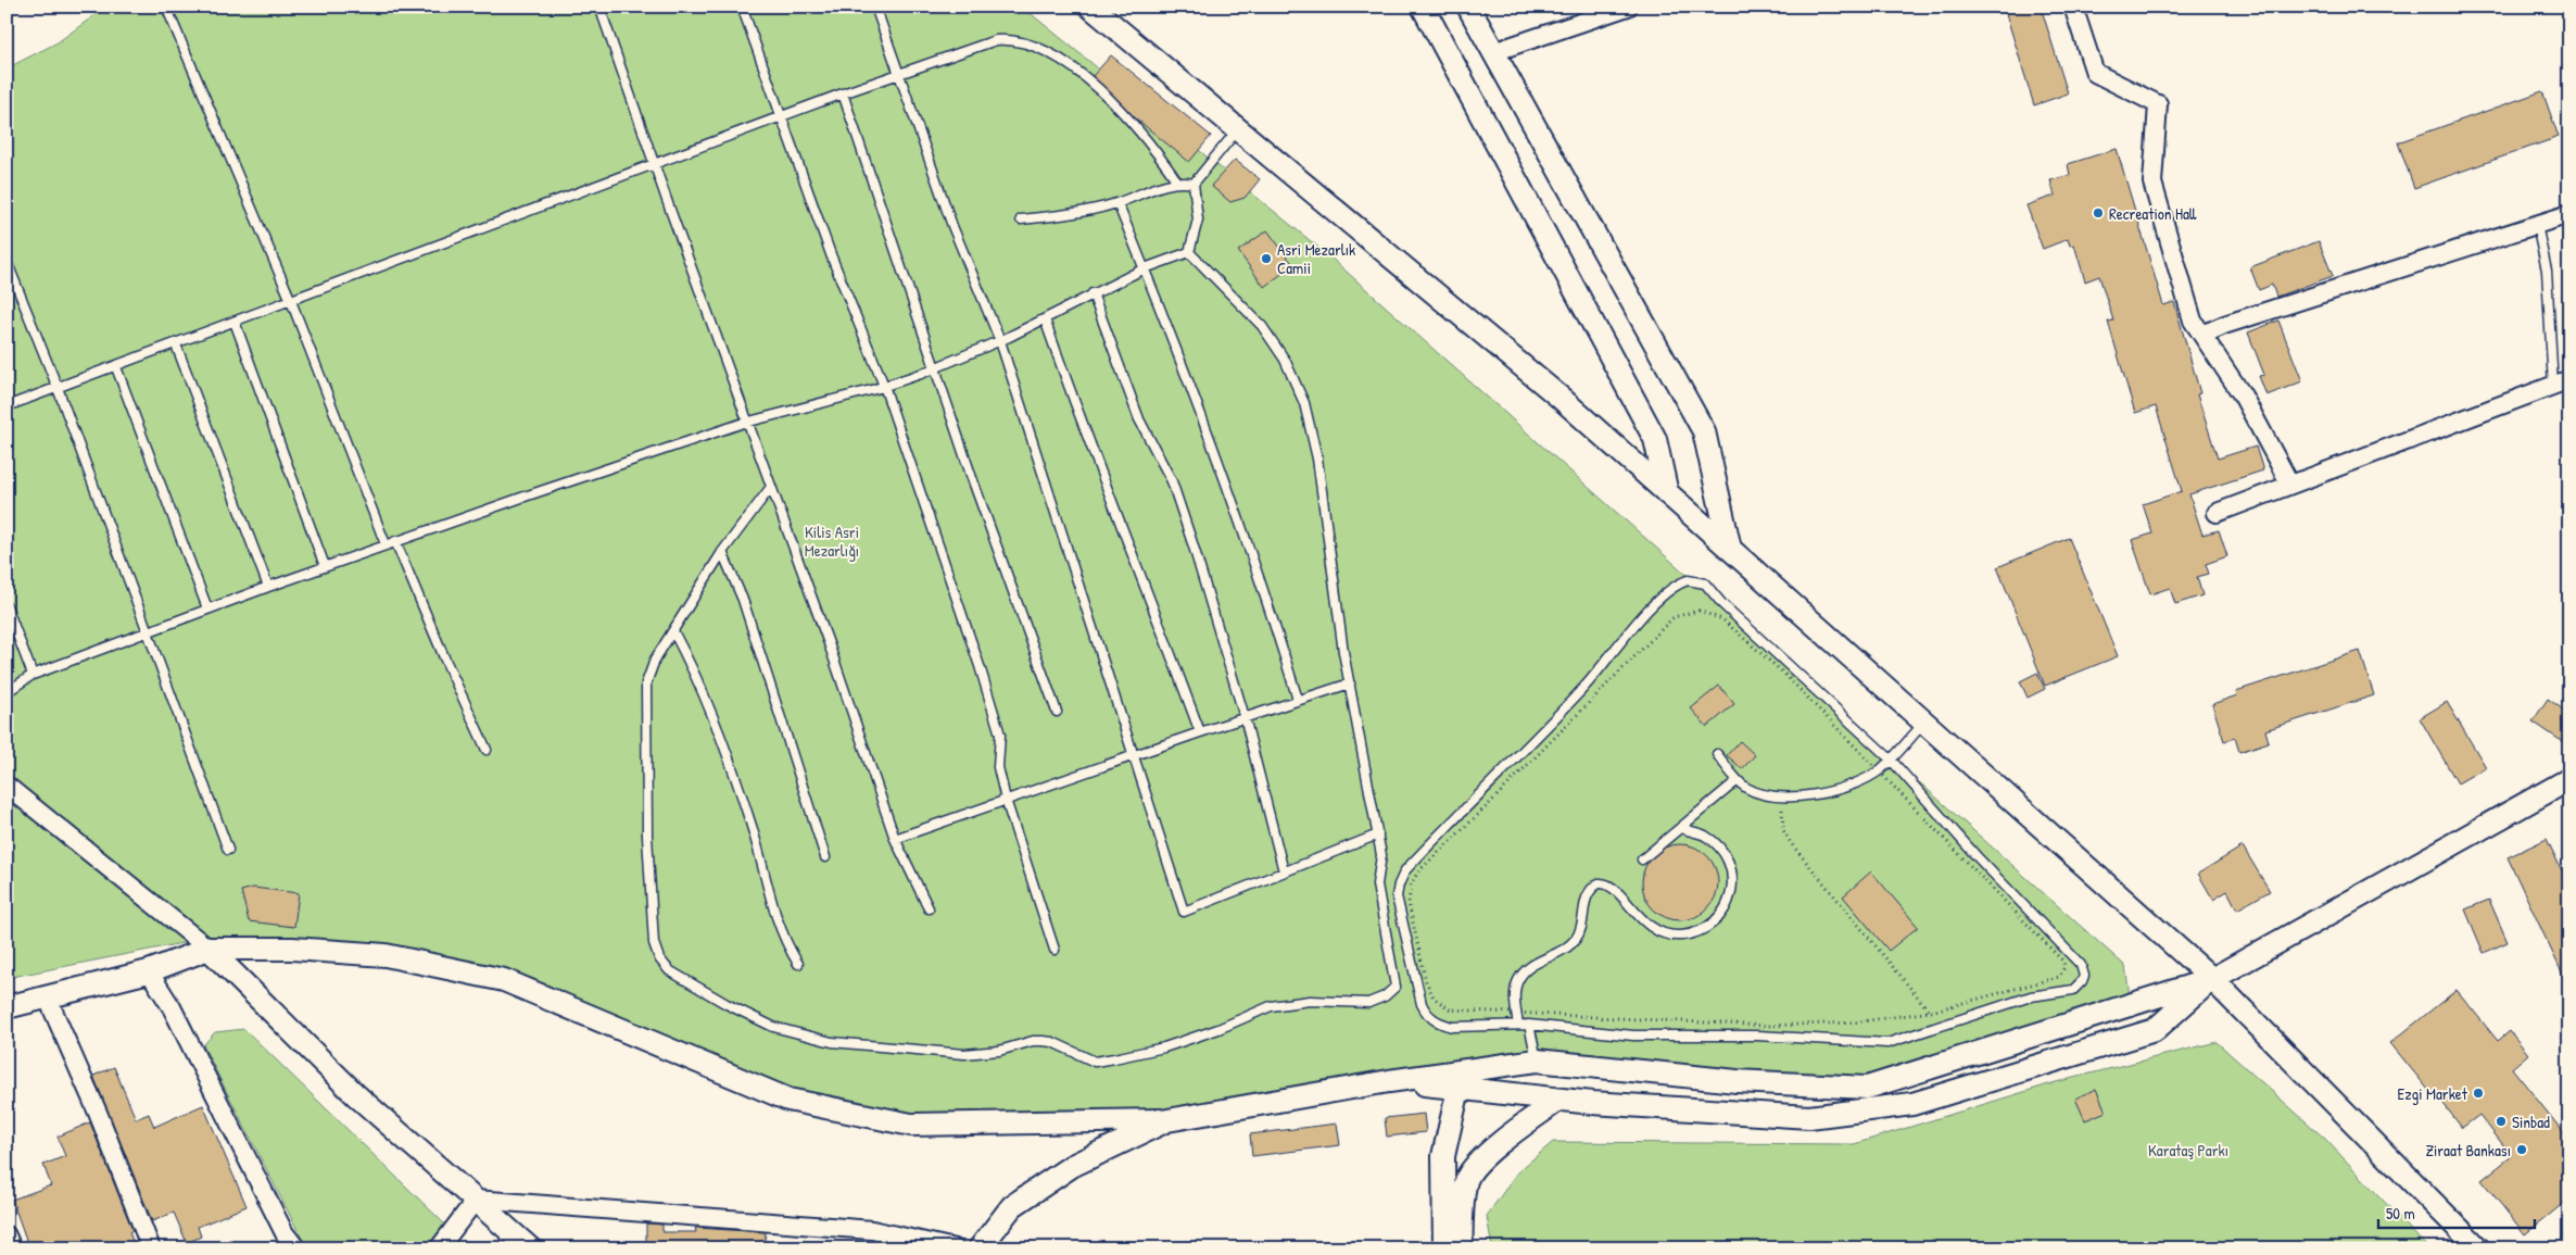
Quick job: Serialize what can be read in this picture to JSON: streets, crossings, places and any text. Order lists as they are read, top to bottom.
{
  "parks": ["Kilis Asri Mezarlığı", "Karataş Parkı"],
  "places": [
    "Recreation Hall",
    "Asri Mezarlık Camii",
    "Ezgi Market",
    "Sinbad",
    "Ziraat Bankası"
  ],
  "scale_bar": "50 m"
}
